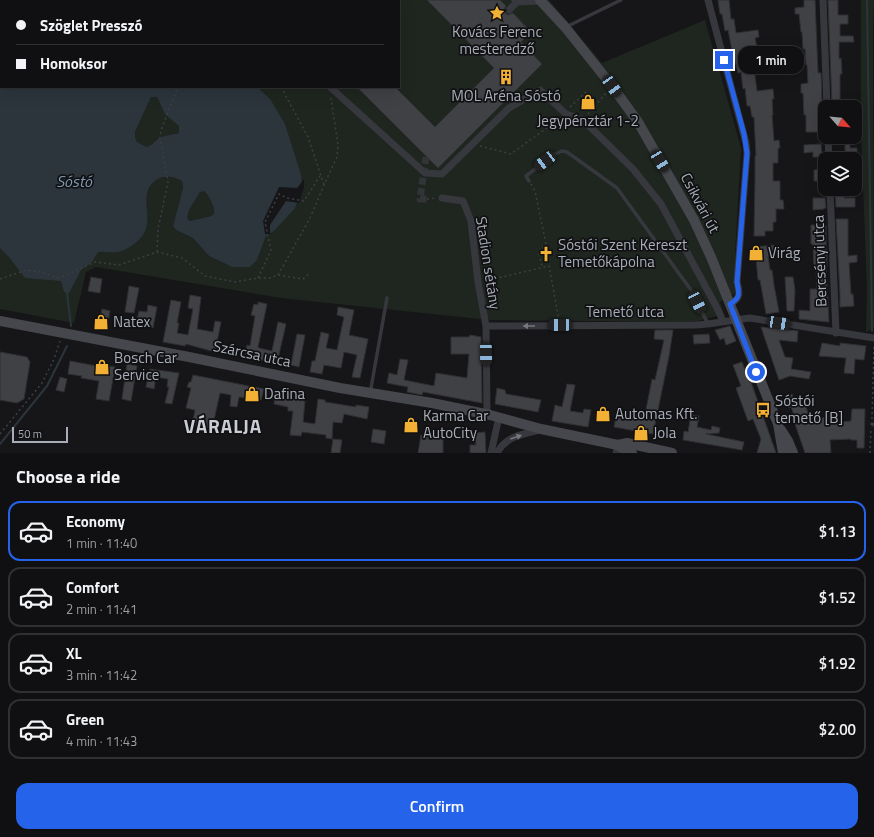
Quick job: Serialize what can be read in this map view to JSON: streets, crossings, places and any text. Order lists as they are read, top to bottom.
{
  "streets": {
    "main road": ["Csikvári út", "Szárcsa utca"],
    "street": ["Bercsényi utca", "Stadion sétány", "Temető utca"]
  },
  "crossings": [
    ["Csikvári út", "Temető utca"],
    ["Bercsényi utca", "Temető utca"],
    ["Stadion sétány", "Temető utca"]
  ],
  "districts": ["VÁRALJA"],
  "water": ["Sóstó"],
  "places": {
    "place": ["Kovács Ferenc mesteredző"],
    "building": ["MOL Aréna Sóstó"],
    "shop": [
      "Jegypénztár 1-2",
      "Virág",
      "Natex",
      "Bosch Car Service",
      "Dafina",
      "Automas Kft.",
      "Karma Car AutoCity",
      "Jola"
    ],
    "church": ["Sóstói Szent Kereszt Temetőkápolna"],
    "bus stop": ["Sóstói temető [B]"]
  },
  "scale_bar": "50 m",
  "north": "bottom right",
  "page": {
    "banner": ["Szöglet Presszó", "Homoksor"],
    "bubble": "1 min",
    "scale": "50 m",
    "heading": "Choose a ride",
    "list": [
      {
        "name": "Economy",
        "note": "1 min · 11:40",
        "value": "$1.13"
      },
      {
        "name": "Comfort",
        "note": "2 min · 11:41",
        "value": "$1.52"
      },
      {
        "name": "XL",
        "note": "3 min · 11:42",
        "value": "$1.92"
      },
      {
        "name": "Green",
        "note": "4 min · 11:43",
        "value": "$2.00"
      }
    ],
    "buttons": "Confirm"
  }
}
